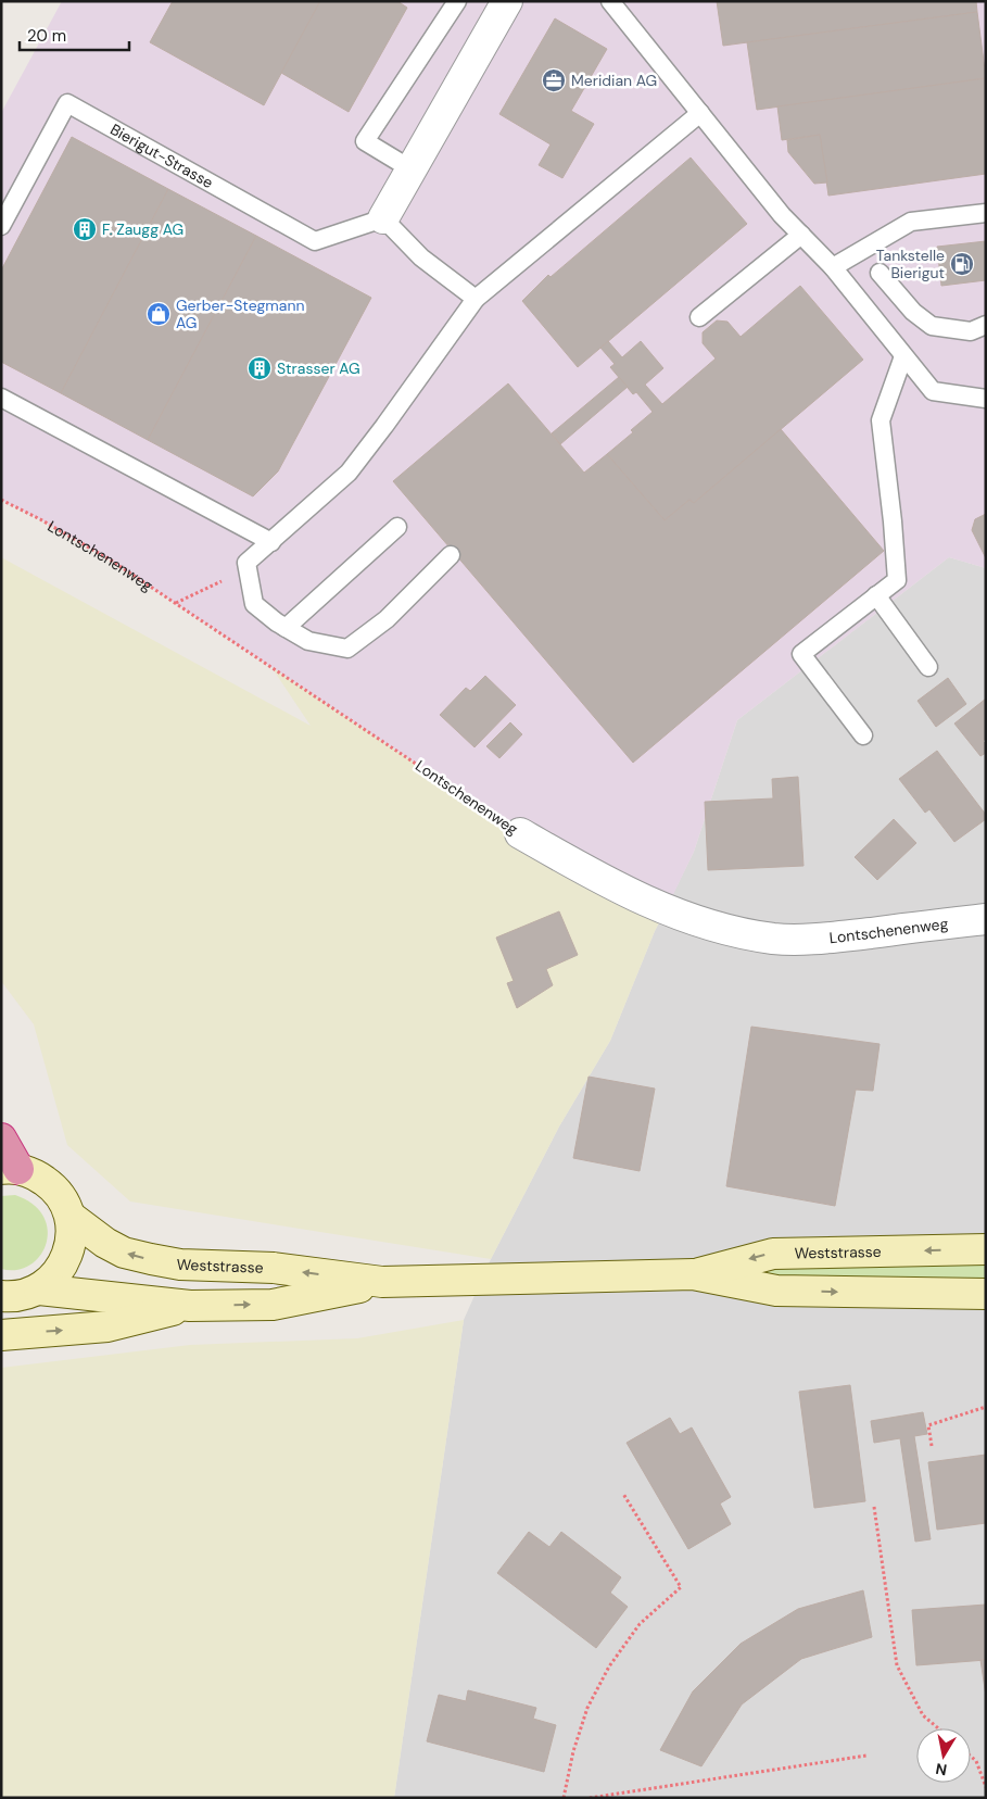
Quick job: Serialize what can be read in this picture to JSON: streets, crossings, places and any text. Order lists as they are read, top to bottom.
{
  "streets": {
    "main road": ["Weststrasse"],
    "street": ["Lontschenenweg"],
    "lane": ["Bierigut-Strasse"]
  },
  "places": {
    "office": ["Meridian AG"],
    "building": ["F. Zaugg AG", "Strasser AG"],
    "fuel station": ["Tankstelle Bierigut"],
    "shop": ["Gerber-Stegmann AG"]
  },
  "scale_bar": "20 m",
  "north": "bottom"
}
